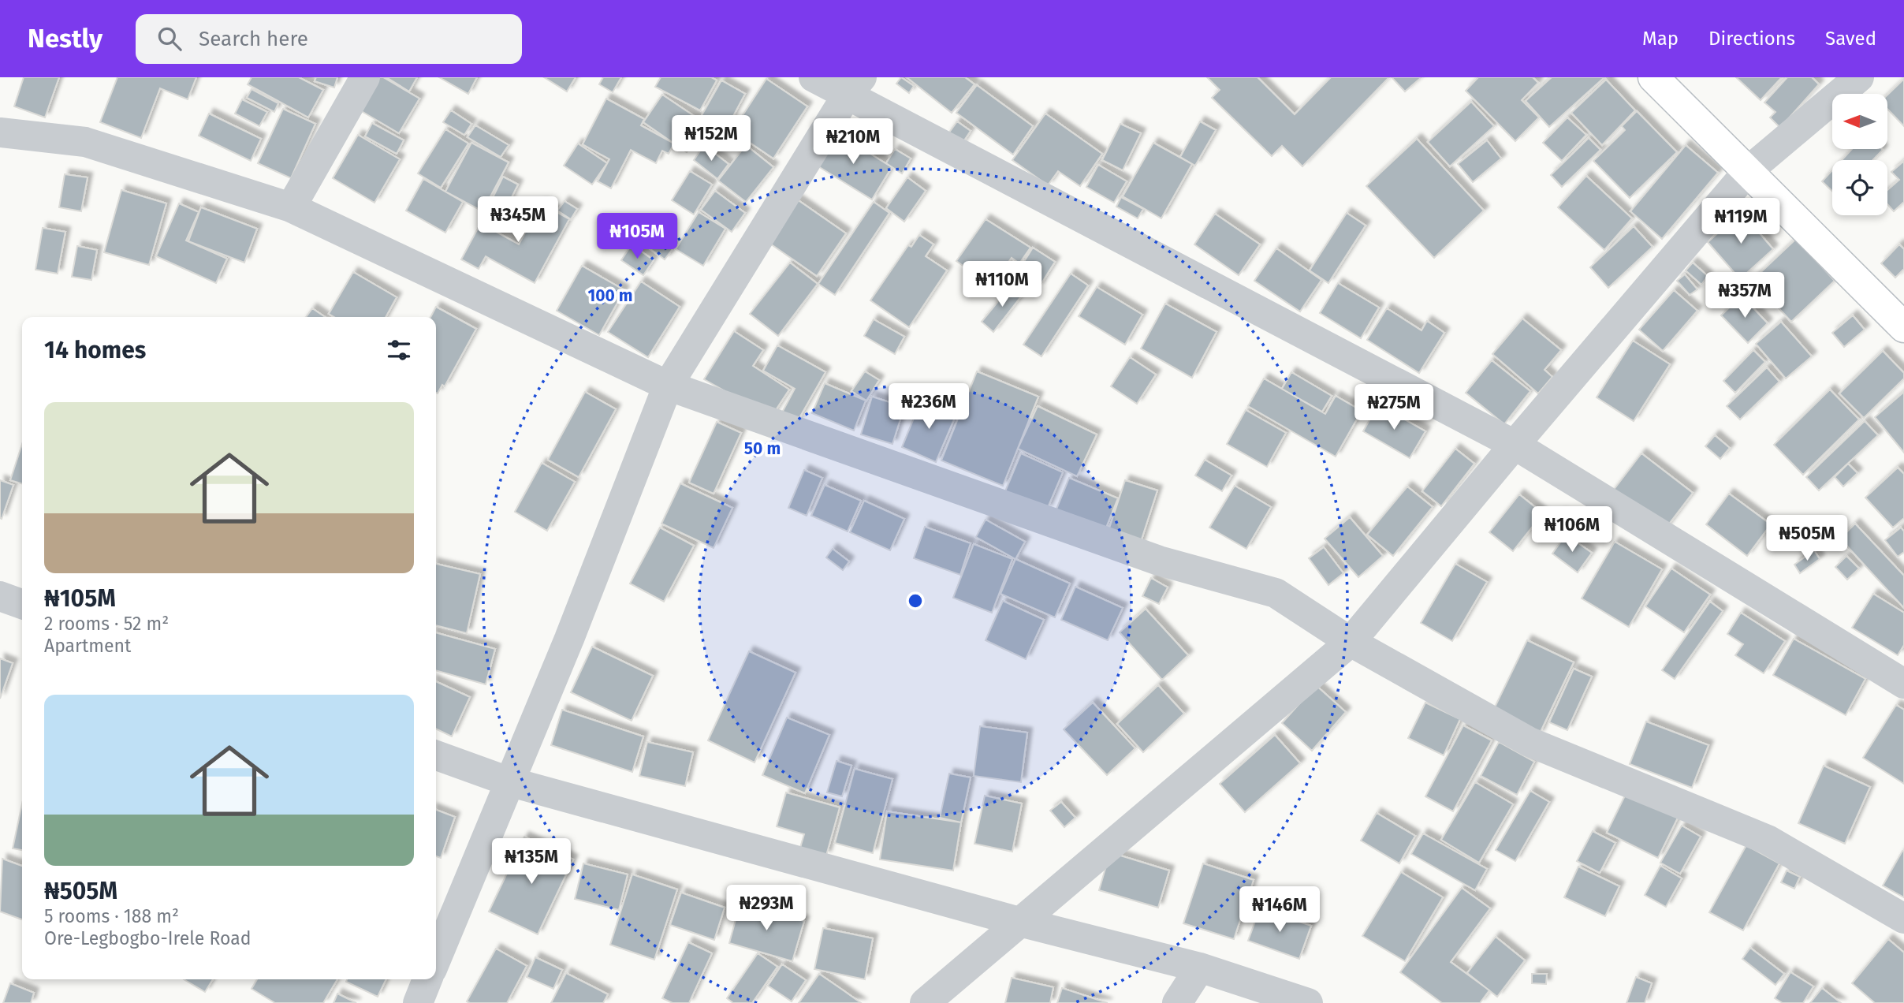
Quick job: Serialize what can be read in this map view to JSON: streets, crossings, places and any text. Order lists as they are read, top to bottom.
{
  "north": "left",
  "page": {
    "header": "Nestly",
    "search": "Search here",
    "nav": ["Map", "Directions", "Saved"],
    "price": [
      "₦152M",
      "₦210M",
      "₦345M",
      "₦119M",
      "₦105M",
      "₦110M",
      "₦357M",
      "₦236M",
      "₦275M",
      "₦106M",
      "₦505M",
      "₦135M",
      "₦293M",
      "₦146M"
    ],
    "heading": "14 homes",
    "list": [
      {
        "name": "₦105M",
        "note": "2 rooms · 52 m² · Apartment"
      },
      {
        "name": "₦505M",
        "note": "5 rooms · 188 m² · Ore-Legbogbo-Irele Road"
      }
    ]
  },
  "rings": ["100 m", "50 m"]
}
